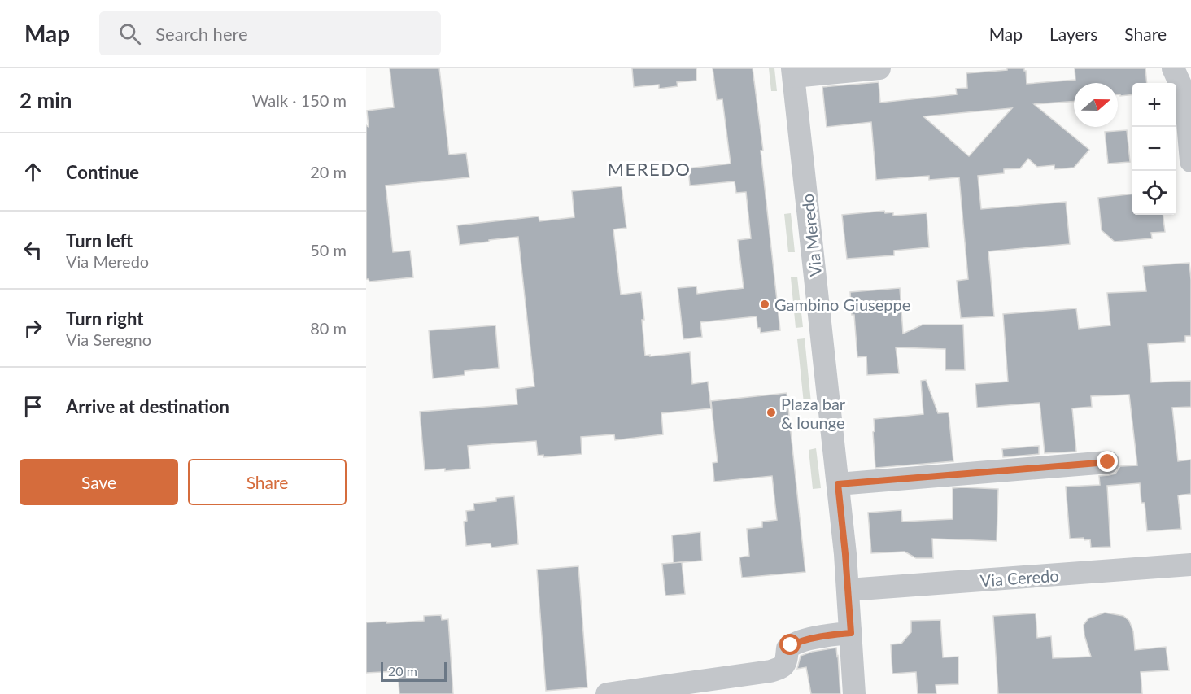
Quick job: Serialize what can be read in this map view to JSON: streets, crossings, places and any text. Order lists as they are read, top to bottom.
{
  "streets": {
    "street": ["Via Meredo", "Via Ceredo"]
  },
  "crossings": [
    ["Via Meredo", "Via Ceredo"]
  ],
  "districts": ["MEREDO"],
  "places": ["Gambino Giuseppe", "Plaza bar & lounge"],
  "scale_bar": "20 m",
  "north": "right",
  "page": {
    "header": "Map",
    "search": "Search here",
    "nav": ["Map", "Layers", "Share"],
    "heading": ["2 min", "Walk · 150 m"],
    "map_buttons": ["+", "−"],
    "list": [
      ["Continue", "20 m"],
      ["Turn left", "Via Meredo", "50 m"],
      ["Turn right", "Via Seregno", "80 m"],
      "Arrive at destination"
    ],
    "buttons": ["Save", "Share"],
    "scale": "20 m"
  }
}
